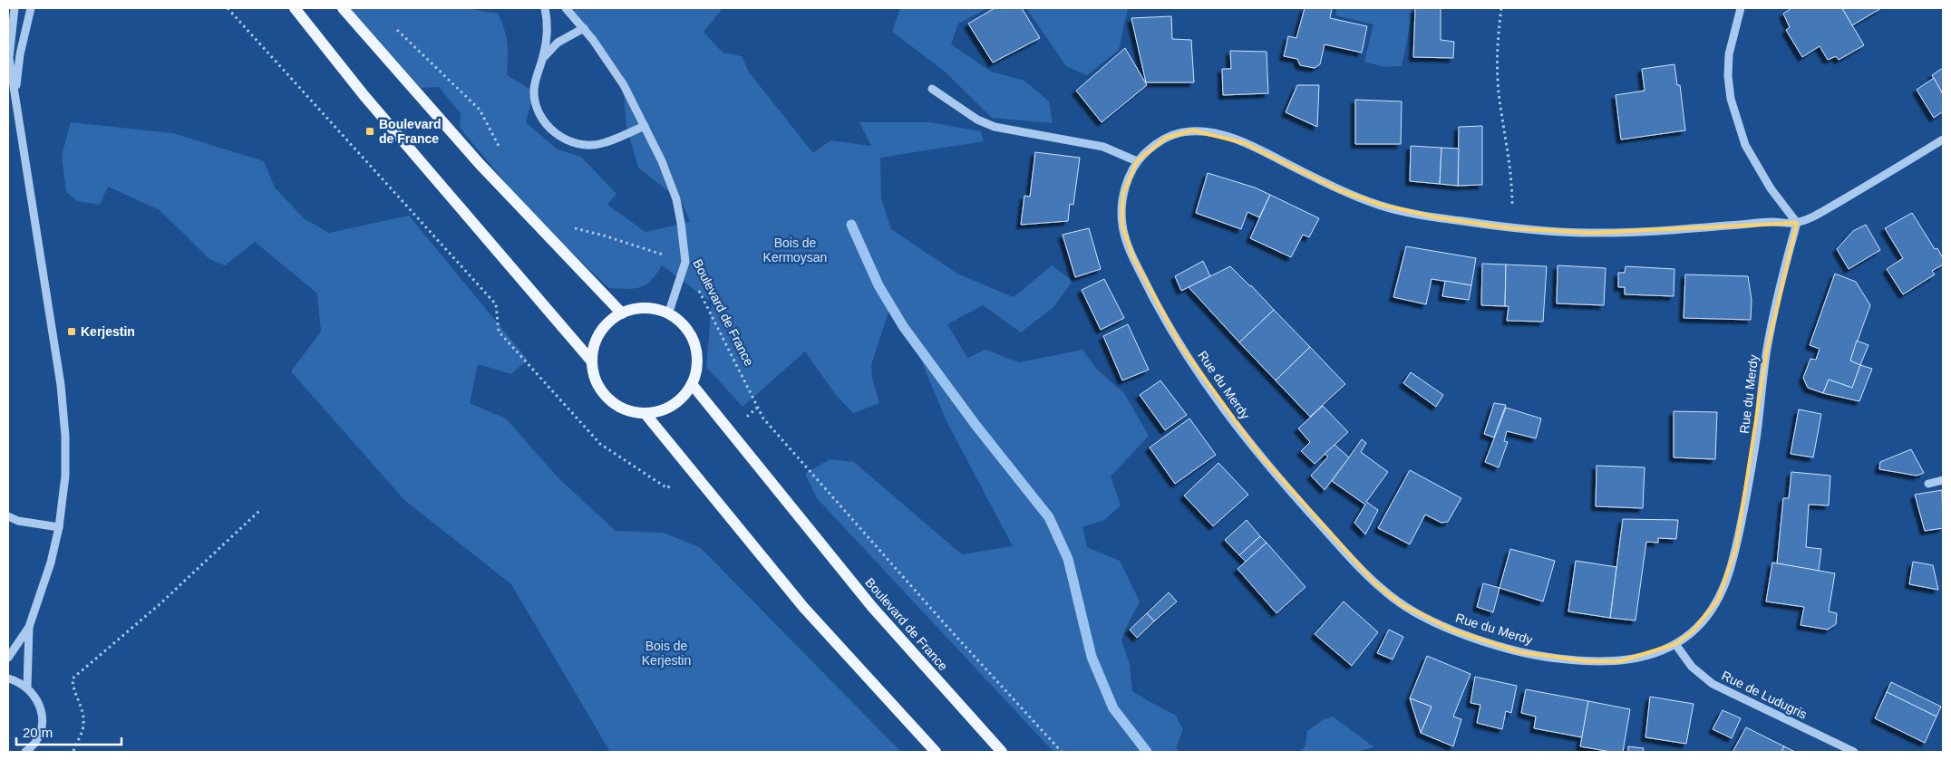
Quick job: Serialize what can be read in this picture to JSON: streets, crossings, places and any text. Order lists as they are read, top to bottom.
{
  "streets": {
    "main road": ["Boulevard de France"],
    "street": ["Rue du Merdy", "Rue de Ludugris"]
  },
  "crossings": [
    ["Rue du Merdy", "Rue de Ludugris"]
  ],
  "parks": ["Bois de Kermoysan", "Bois de Kerjestin"],
  "places": {
    "transit": ["Boulevard de France", "Kerjestin"]
  },
  "scale_bar": "20 m"
}
